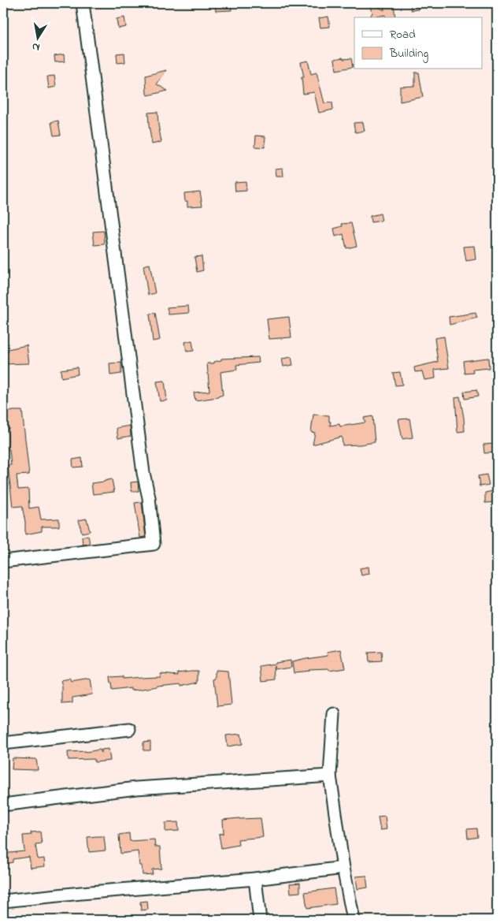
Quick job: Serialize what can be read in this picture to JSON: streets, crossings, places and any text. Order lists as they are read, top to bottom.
{
  "legend": ["Road", "Building"],
  "north": "bottom"
}
